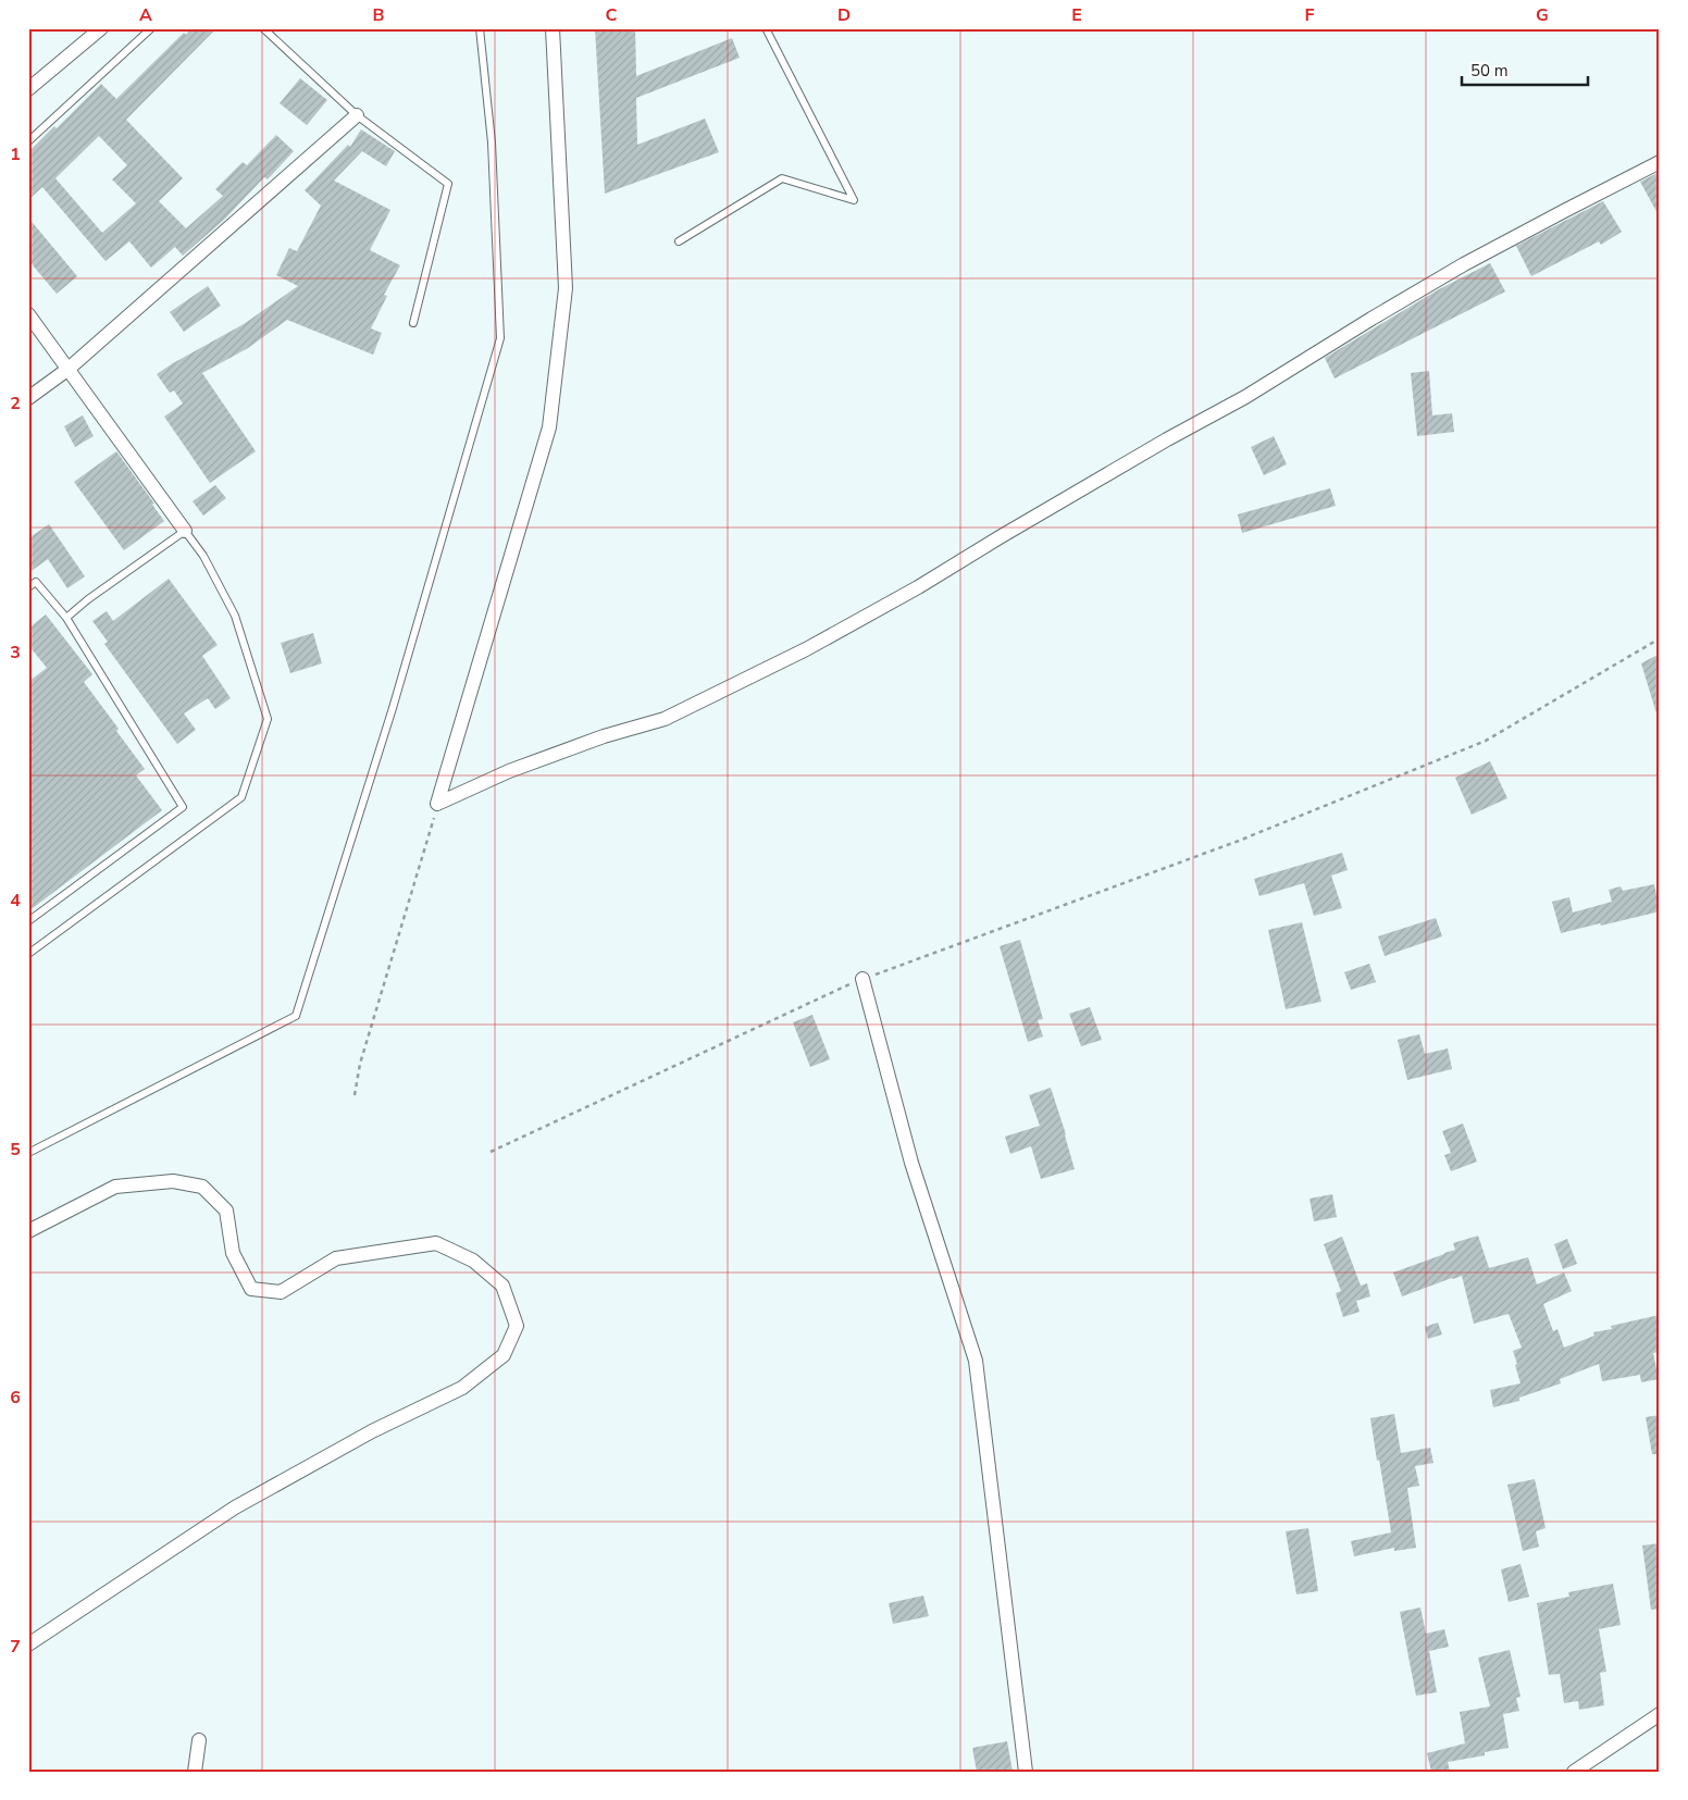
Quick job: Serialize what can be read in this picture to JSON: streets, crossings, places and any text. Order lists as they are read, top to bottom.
{
  "scale_bar": "50 m",
  "grid": {
    "columns": [
      "A",
      "B",
      "C",
      "D",
      "E",
      "F",
      "G"
    ],
    "rows": [
      "1",
      "2",
      "3",
      "4",
      "5",
      "6",
      "7"
    ]
  }
}
